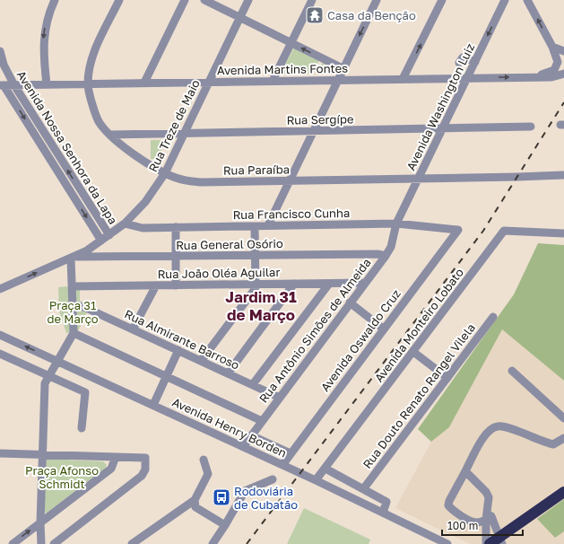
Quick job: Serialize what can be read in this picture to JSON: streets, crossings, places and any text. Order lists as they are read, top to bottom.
{
  "streets": {
    "street": [
      "Avenida Martins Fontes",
      "Avenida Washington Luiz",
      "Rua Sergípe",
      "Rua Treze de Maio",
      "Avenida Nossa Senhora da Lapa",
      "Rua Paraíba",
      "Rua Francisco Cunha",
      "Rua General Osório",
      "Rua João Oléa Aguilar",
      "Avenida Monteiro Lobato",
      "Rua Antônio Simões de Almeida",
      "Rua Almirante Barroso",
      "Avenida Oswaldo Cruz",
      "Rua Douto Renato Rangel Vilela",
      "Avenida Henry Borden"
    ]
  },
  "crossings": [
    ["Avenida Martins Fontes", "Avenida Washington Luiz"],
    ["Avenida Martins Fontes", "Rua Treze de Maio"],
    ["Avenida Martins Fontes", "Avenida Nossa Senhora da Lapa"],
    ["Avenida Martins Fontes", "Rua Paraíba"],
    ["Avenida Washington Luiz", "Rua Sergípe"],
    ["Avenida Washington Luiz", "Rua Paraíba"],
    ["Avenida Washington Luiz", "Rua Francisco Cunha"],
    ["Avenida Washington Luiz", "Rua Antônio Simões de Almeida"],
    ["Rua Sergípe", "Rua Treze de Maio"],
    ["Rua Sergípe", "Rua Paraíba"],
    ["Rua Treze de Maio", "Avenida Nossa Senhora da Lapa"],
    ["Rua Treze de Maio", "Rua Paraíba"],
    ["Rua Treze de Maio", "Rua Francisco Cunha"],
    ["Rua Treze de Maio", "Rua General Osório"],
    ["Rua Francisco Cunha", "Rua Antônio Simões de Almeida"],
    ["Rua Francisco Cunha", "Avenida Oswaldo Cruz"],
    ["Rua General Osório", "Rua Antônio Simões de Almeida"],
    ["Rua João Oléa Aguilar", "Rua Antônio Simões de Almeida"],
    ["Avenida Monteiro Lobato", "Avenida Henry Borden"],
    ["Rua Antônio Simões de Almeida", "Rua Almirante Barroso"],
    ["Rua Antônio Simões de Almeida", "Avenida Henry Borden"],
    ["Avenida Oswaldo Cruz", "Avenida Henry Borden"]
  ],
  "districts": ["Jardim 31 de Março"],
  "parks": ["Praça 31 de Março", "Praça Afonso Schmidt"],
  "places": {
    "temple": ["Casa da Benção"],
    "bus stop": ["Rodoviária de Cubatão"]
  },
  "scale_bar": "100 m"
}
